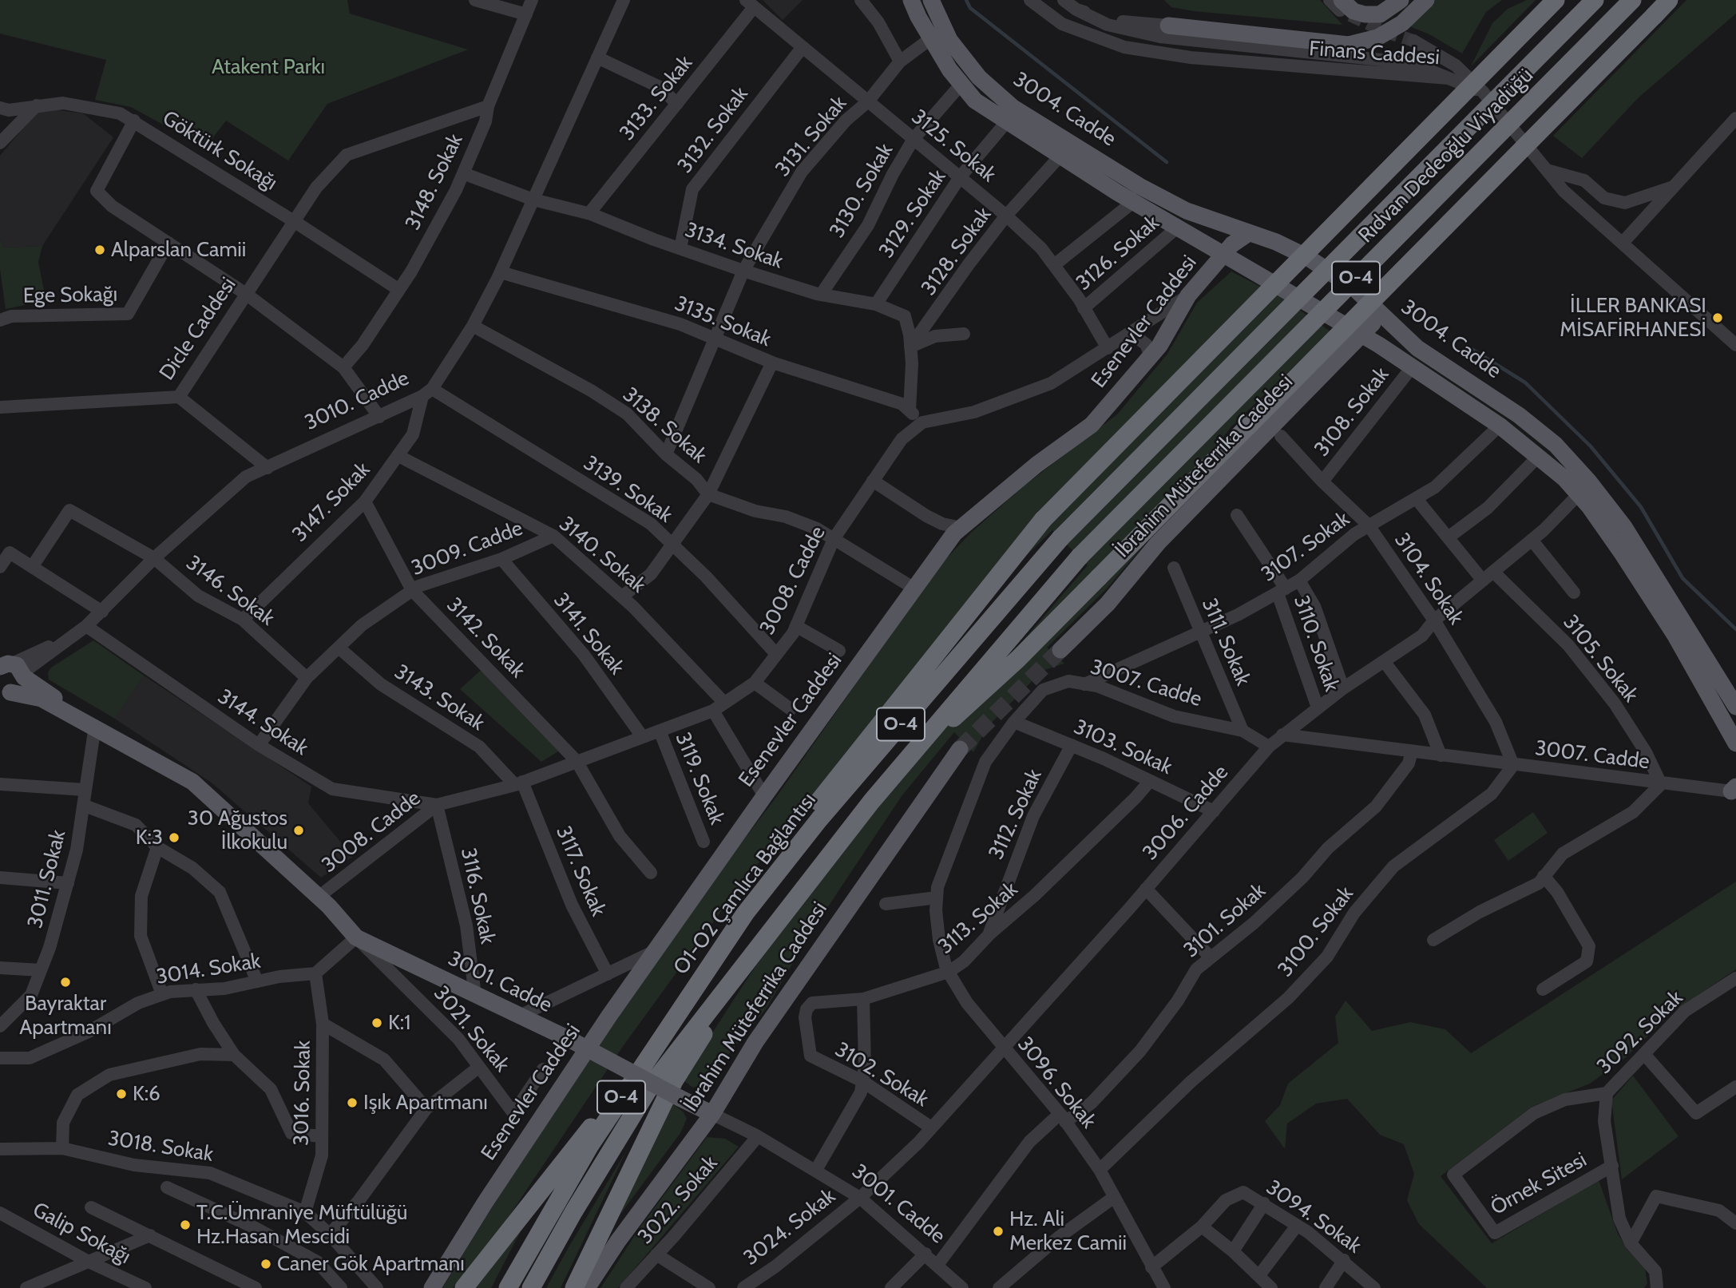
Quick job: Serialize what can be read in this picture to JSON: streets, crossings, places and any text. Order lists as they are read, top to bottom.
{
  "streets": {
    "highway": ["Rıdvan Dedeoğlu Viyadüğü", "O-4", "O1-O2 Çamlıca Bağlantısı"],
    "main road": [
      "3004. Cadde",
      "Esenevler Caddesi",
      "3010. Cadde",
      "İbrahim Müteferrika Caddesi",
      "3001. Cadde"
    ],
    "street": [
      "Finans Caddesi",
      "3133. Sokak",
      "3132. Sokak",
      "3131. Sokak",
      "3125. Sokak",
      "Göktürk Sokağı",
      "3148. Sokak",
      "3130. Sokak",
      "3129. Sokak",
      "3134. Sokak",
      "3128. Sokak",
      "3126. Sokak",
      "Ege Sokağı",
      "3135. Sokak",
      "Dicle Caddesi",
      "3108. Sokak",
      "3138. Sokak",
      "3139. Sokak",
      "3147. Sokak",
      "3107. Sokak",
      "3009. Cadde",
      "3140. Sokak",
      "3104. Sokak",
      "3008. Cadde",
      "3146. Sokak",
      "3141. Sokak",
      "3142. Sokak",
      "3111. Sokak",
      "3110. Sokak",
      "3105. Sokak",
      "3007. Cadde",
      "3143. Sokak",
      "3144. Sokak",
      "3103. Sokak",
      "3119. Sokak",
      "3006. Cadde",
      "3112. Sokak",
      "3117. Sokak",
      "3011. Sokak",
      "3116. Sokak",
      "3113. Sokak",
      "3101. Sokak",
      "3100. Sokak",
      "3014. Sokak",
      "3021. Sokak",
      "3092. Sokak",
      "3102. Sokak",
      "3096. Sokak",
      "3016. Sokak",
      "3018. Sokak",
      "Örnek Sitesi",
      "3022. Sokak",
      "3094. Sokak",
      "3024. Sokak",
      "Galip Sokağı"
    ]
  },
  "crossings": [
    ["3133. Sokak", "3125. Sokak"],
    ["3133. Sokak", "3134. Sokak"],
    ["3004. Cadde", "3131. Sokak"],
    ["3004. Cadde", "3130. Sokak"],
    ["3004. Cadde", "3129. Sokak"],
    ["3004. Cadde", "3128. Sokak"],
    ["3004. Cadde", "3126. Sokak"],
    ["3004. Cadde", "Esenevler Caddesi"],
    ["3004. Cadde", "3108. Sokak"],
    ["3004. Cadde", "İbrahim Müteferrika Caddesi"],
    ["3004. Cadde", "3107. Sokak"],
    ["3004. Cadde", "3006. Cadde"],
    ["3132. Sokak", "3125. Sokak"],
    ["3132. Sokak", "3134. Sokak"],
    ["3131. Sokak", "3125. Sokak"],
    ["3131. Sokak", "3134. Sokak"],
    ["3131. Sokak", "3135. Sokak"],
    ["3131. Sokak", "3138. Sokak"],
    ["3125. Sokak", "3130. Sokak"],
    ["3125. Sokak", "3129. Sokak"],
    ["3125. Sokak", "3128. Sokak"],
    ["3125. Sokak", "3126. Sokak"],
    ["3125. Sokak", "3008. Cadde"],
    ["Göktürk Sokağı", "3148. Sokak"],
    ["Göktürk Sokağı", "Dicle Caddesi"],
    ["Rıdvan Dedeoğlu Viyadüğü", "O-4"],
    ["Rıdvan Dedeoğlu Viyadüğü", "O1-O2 Çamlıca Bağlantısı"],
    ["3148. Sokak", "3134. Sokak"],
    ["3148. Sokak", "Dicle Caddesi"],
    ["3130. Sokak", "3134. Sokak"],
    ["3129. Sokak", "3134. Sokak"],
    ["3134. Sokak", "3128. Sokak"],
    ["3134. Sokak", "3135. Sokak"],
    ["3134. Sokak", "3010. Cadde"],
    ["3135. Sokak", "3010. Cadde"],
    ["3135. Sokak", "3008. Cadde"],
    ["Esenevler Caddesi", "3138. Sokak"],
    ["Esenevler Caddesi", "3008. Cadde"],
    ["3010. Cadde", "3138. Sokak"],
    ["3010. Cadde", "3139. Sokak"],
    ["3010. Cadde", "3147. Sokak"],
    ["3010. Cadde", "3146. Sokak"],
    ["3010. Cadde", "3144. Sokak"],
    ["3010. Cadde", "3011. Sokak"],
    ["3010. Cadde", "3001. Cadde"],
    ["3108. Sokak", "3104. Sokak"],
    ["3138. Sokak", "3008. Cadde"],
    ["İbrahim Müteferrika Caddesi", "3001. Cadde"],
    ["3139. Sokak", "3147. Sokak"],
    ["3139. Sokak", "3008. Cadde"],
    ["3147. Sokak", "3140. Sokak"],
    ["3147. Sokak", "3146. Sokak"],
    ["3147. Sokak", "3142. Sokak"],
    ["3107. Sokak", "3104. Sokak"],
    ["3107. Sokak", "3111. Sokak"],
    ["3107. Sokak", "3110. Sokak"],
    ["3107. Sokak", "3105. Sokak"],
    ["3107. Sokak", "3007. Cadde"],
    ["3009. Cadde", "3140. Sokak"],
    ["3009. Cadde", "3146. Sokak"],
    ["3009. Cadde", "3141. Sokak"],
    ["3009. Cadde", "3142. Sokak"],
    ["3009. Cadde", "3143. Sokak"],
    ["3009. Cadde", "3144. Sokak"],
    ["3140. Sokak", "3008. Cadde"],
    ["3104. Sokak", "3007. Cadde"],
    ["3104. Sokak", "3006. Cadde"],
    ["3104. Sokak", "3100. Sokak"],
    ["3008. Cadde", "3141. Sokak"],
    ["3008. Cadde", "3142. Sokak"],
    ["3008. Cadde", "3143. Sokak"],
    ["3008. Cadde", "3144. Sokak"],
    ["3008. Cadde", "3119. Sokak"],
    ["3008. Cadde", "3117. Sokak"],
    ["3008. Cadde", "3116. Sokak"],
    ["3008. Cadde", "3001. Cadde"],
    ["3111. Sokak", "3007. Cadde"],
    ["3110. Sokak", "3006. Cadde"],
    ["3105. Sokak", "3007. Cadde"],
    ["3105. Sokak", "3006. Cadde"],
    ["3007. Cadde", "3103. Sokak"],
    ["3007. Cadde", "3006. Cadde"],
    ["3007. Cadde", "3101. Sokak"],
    ["3007. Cadde", "3100. Sokak"],
    ["3007. Cadde", "3096. Sokak"],
    ["3143. Sokak", "3117. Sokak"],
    ["3144. Sokak", "3116. Sokak"],
    ["3103. Sokak", "3006. Cadde"],
    ["3103. Sokak", "3112. Sokak"],
    ["3103. Sokak", "3113. Sokak"],
    ["3006. Cadde", "3001. Cadde"],
    ["3006. Cadde", "3102. Sokak"],
    ["3006. Cadde", "3096. Sokak"],
    ["3006. Cadde", "3024. Sokak"],
    ["3112. Sokak", "3113. Sokak"],
    ["3011. Sokak", "3001. Cadde"],
    ["3116. Sokak", "3001. Cadde"],
    ["3113. Sokak", "3102. Sokak"],
    ["3113. Sokak", "3096. Sokak"],
    ["3101. Sokak", "3001. Cadde"],
    ["3101. Sokak", "3096. Sokak"],
    ["3100. Sokak", "3096. Sokak"],
    ["3014. Sokak", "3016. Sokak"],
    ["3001. Cadde", "3021. Sokak"],
    ["3001. Cadde", "3022. Sokak"],
    ["3001. Cadde", "3024. Sokak"],
    ["3092. Sokak", "Örnek Sitesi"],
    ["3096. Sokak", "3094. Sokak"],
    ["3016. Sokak", "3018. Sokak"]
  ],
  "parks": ["Atakent Parkı"],
  "places": [
    "Alparslan Camii",
    "İLLER BANKASI MİSAFİRHANESİ",
    "30 Ağustos İlkokulu",
    "K:3",
    "Bayraktar Apartmanı",
    "K:1",
    "K:6",
    "Işık Apartmanı",
    "T.C.Ümraniye Müftülüğü Hz.Hasan Mescidi",
    "Hz. Ali Merkez Camii",
    "Caner Gök Apartmanı"
  ]
}
